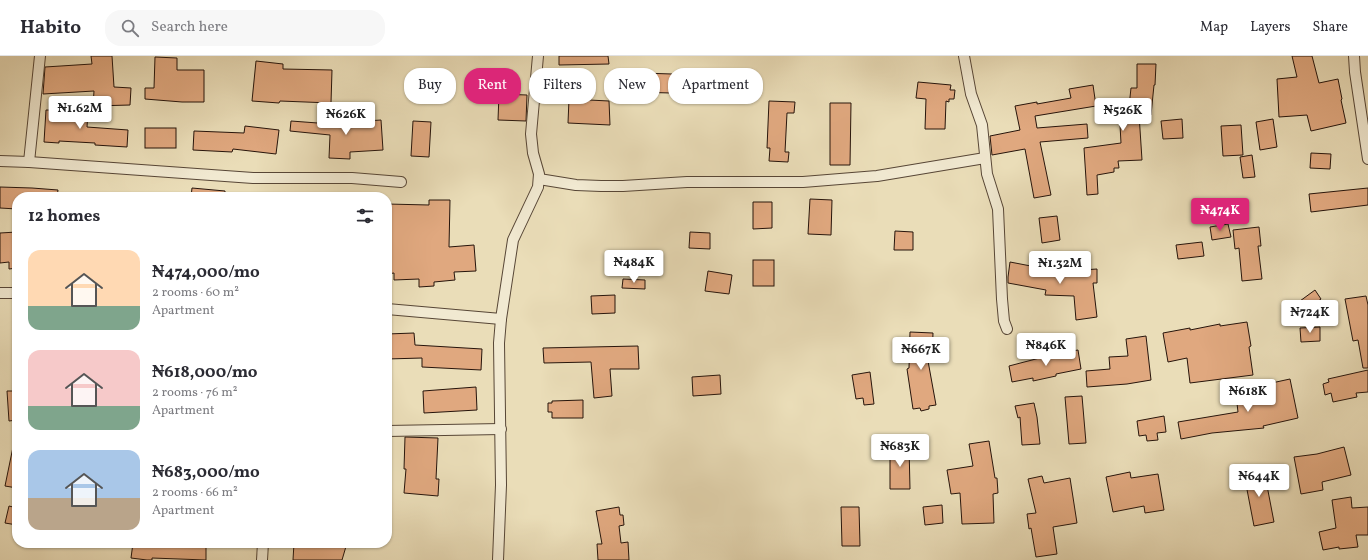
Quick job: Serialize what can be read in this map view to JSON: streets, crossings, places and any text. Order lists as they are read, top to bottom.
{
  "page": {
    "header": "Habito",
    "search": "Search here",
    "nav": ["Map", "Layers", "Share"],
    "chip": [
      "Buy",
      "Rent",
      "Filters",
      "New",
      "Apartment"
    ],
    "price": [
      "₦1.62M",
      "₦526K",
      "₦626K",
      "₦474K",
      "₦484K",
      "₦1.32M",
      "₦724K",
      "₦846K",
      "₦667K",
      "₦618K",
      "₦683K",
      "₦644K"
    ],
    "heading": "12 homes",
    "list": [
      {
        "name": "₦474,000/mo",
        "note": "2 rooms · 60 m² · Apartment"
      },
      {
        "name": "₦618,000/mo",
        "note": "2 rooms · 76 m² · Apartment"
      },
      {
        "name": "₦683,000/mo",
        "note": "2 rooms · 66 m² · Apartment"
      }
    ]
  }
}
